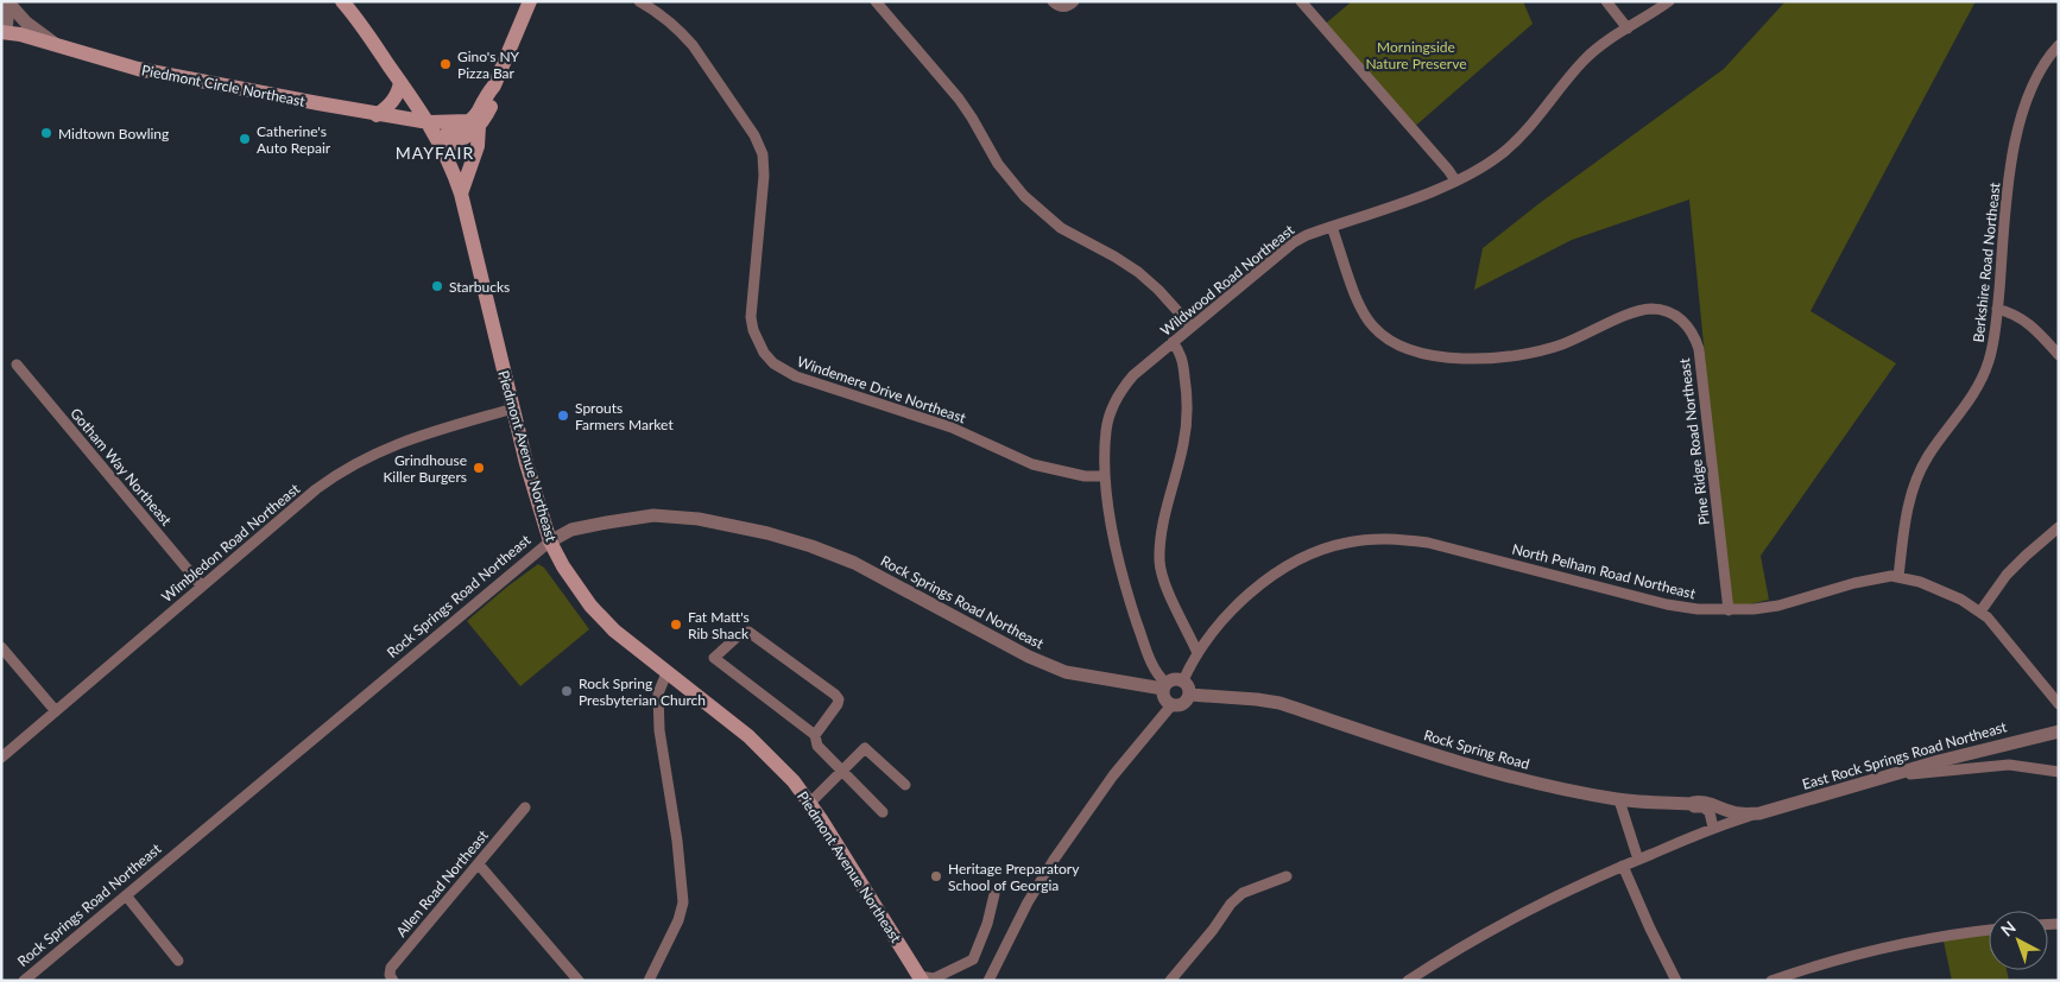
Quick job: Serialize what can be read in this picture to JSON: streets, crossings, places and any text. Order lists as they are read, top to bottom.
{
  "streets": {
    "main road": ["Piedmont Circle Northeast", "Piedmont Avenue Northeast"],
    "street": [
      "Berkshire Road Northeast",
      "Wildwood Road Northeast",
      "Windemere Drive Northeast",
      "Pine Ridge Road Northeast",
      "Gotham Way Northeast",
      "Wimbledon Road Northeast",
      "North Pelham Road Northeast",
      "Rock Springs Road Northeast",
      "Rock Spring Road",
      "East Rock Springs Road Northeast",
      "Allen Road Northeast"
    ]
  },
  "crossings": [
    ["Piedmont Circle Northeast", "Piedmont Avenue Northeast"],
    ["Berkshire Road Northeast", "North Pelham Road Northeast"],
    ["Wildwood Road Northeast", "Windemere Drive Northeast"],
    ["Wildwood Road Northeast", "Pine Ridge Road Northeast"],
    ["Wildwood Road Northeast", "North Pelham Road Northeast"],
    ["Wildwood Road Northeast", "Rock Springs Road Northeast"],
    ["Wildwood Road Northeast", "Rock Spring Road"],
    ["Pine Ridge Road Northeast", "North Pelham Road Northeast"],
    ["Piedmont Avenue Northeast", "Wimbledon Road Northeast"],
    ["Piedmont Avenue Northeast", "Rock Springs Road Northeast"],
    ["Gotham Way Northeast", "Wimbledon Road Northeast"],
    ["North Pelham Road Northeast", "Rock Springs Road Northeast"],
    ["North Pelham Road Northeast", "Rock Spring Road"],
    ["Rock Springs Road Northeast", "Rock Spring Road"],
    ["Rock Spring Road", "East Rock Springs Road Northeast"]
  ],
  "districts": ["MAYFAIR"],
  "parks": ["Morningside Nature Preserve"],
  "places": [
    "Gino's NY Pizza Bar",
    "Midtown Bowling",
    "Catherine's Auto Repair",
    "Starbucks",
    "Sprouts Farmers Market",
    "Grindhouse Killer Burgers",
    "Fat Matt's Rib Shack",
    "Rock Spring Presbyterian Church",
    "Heritage Preparatory School of Georgia"
  ],
  "north": "top left"
}
